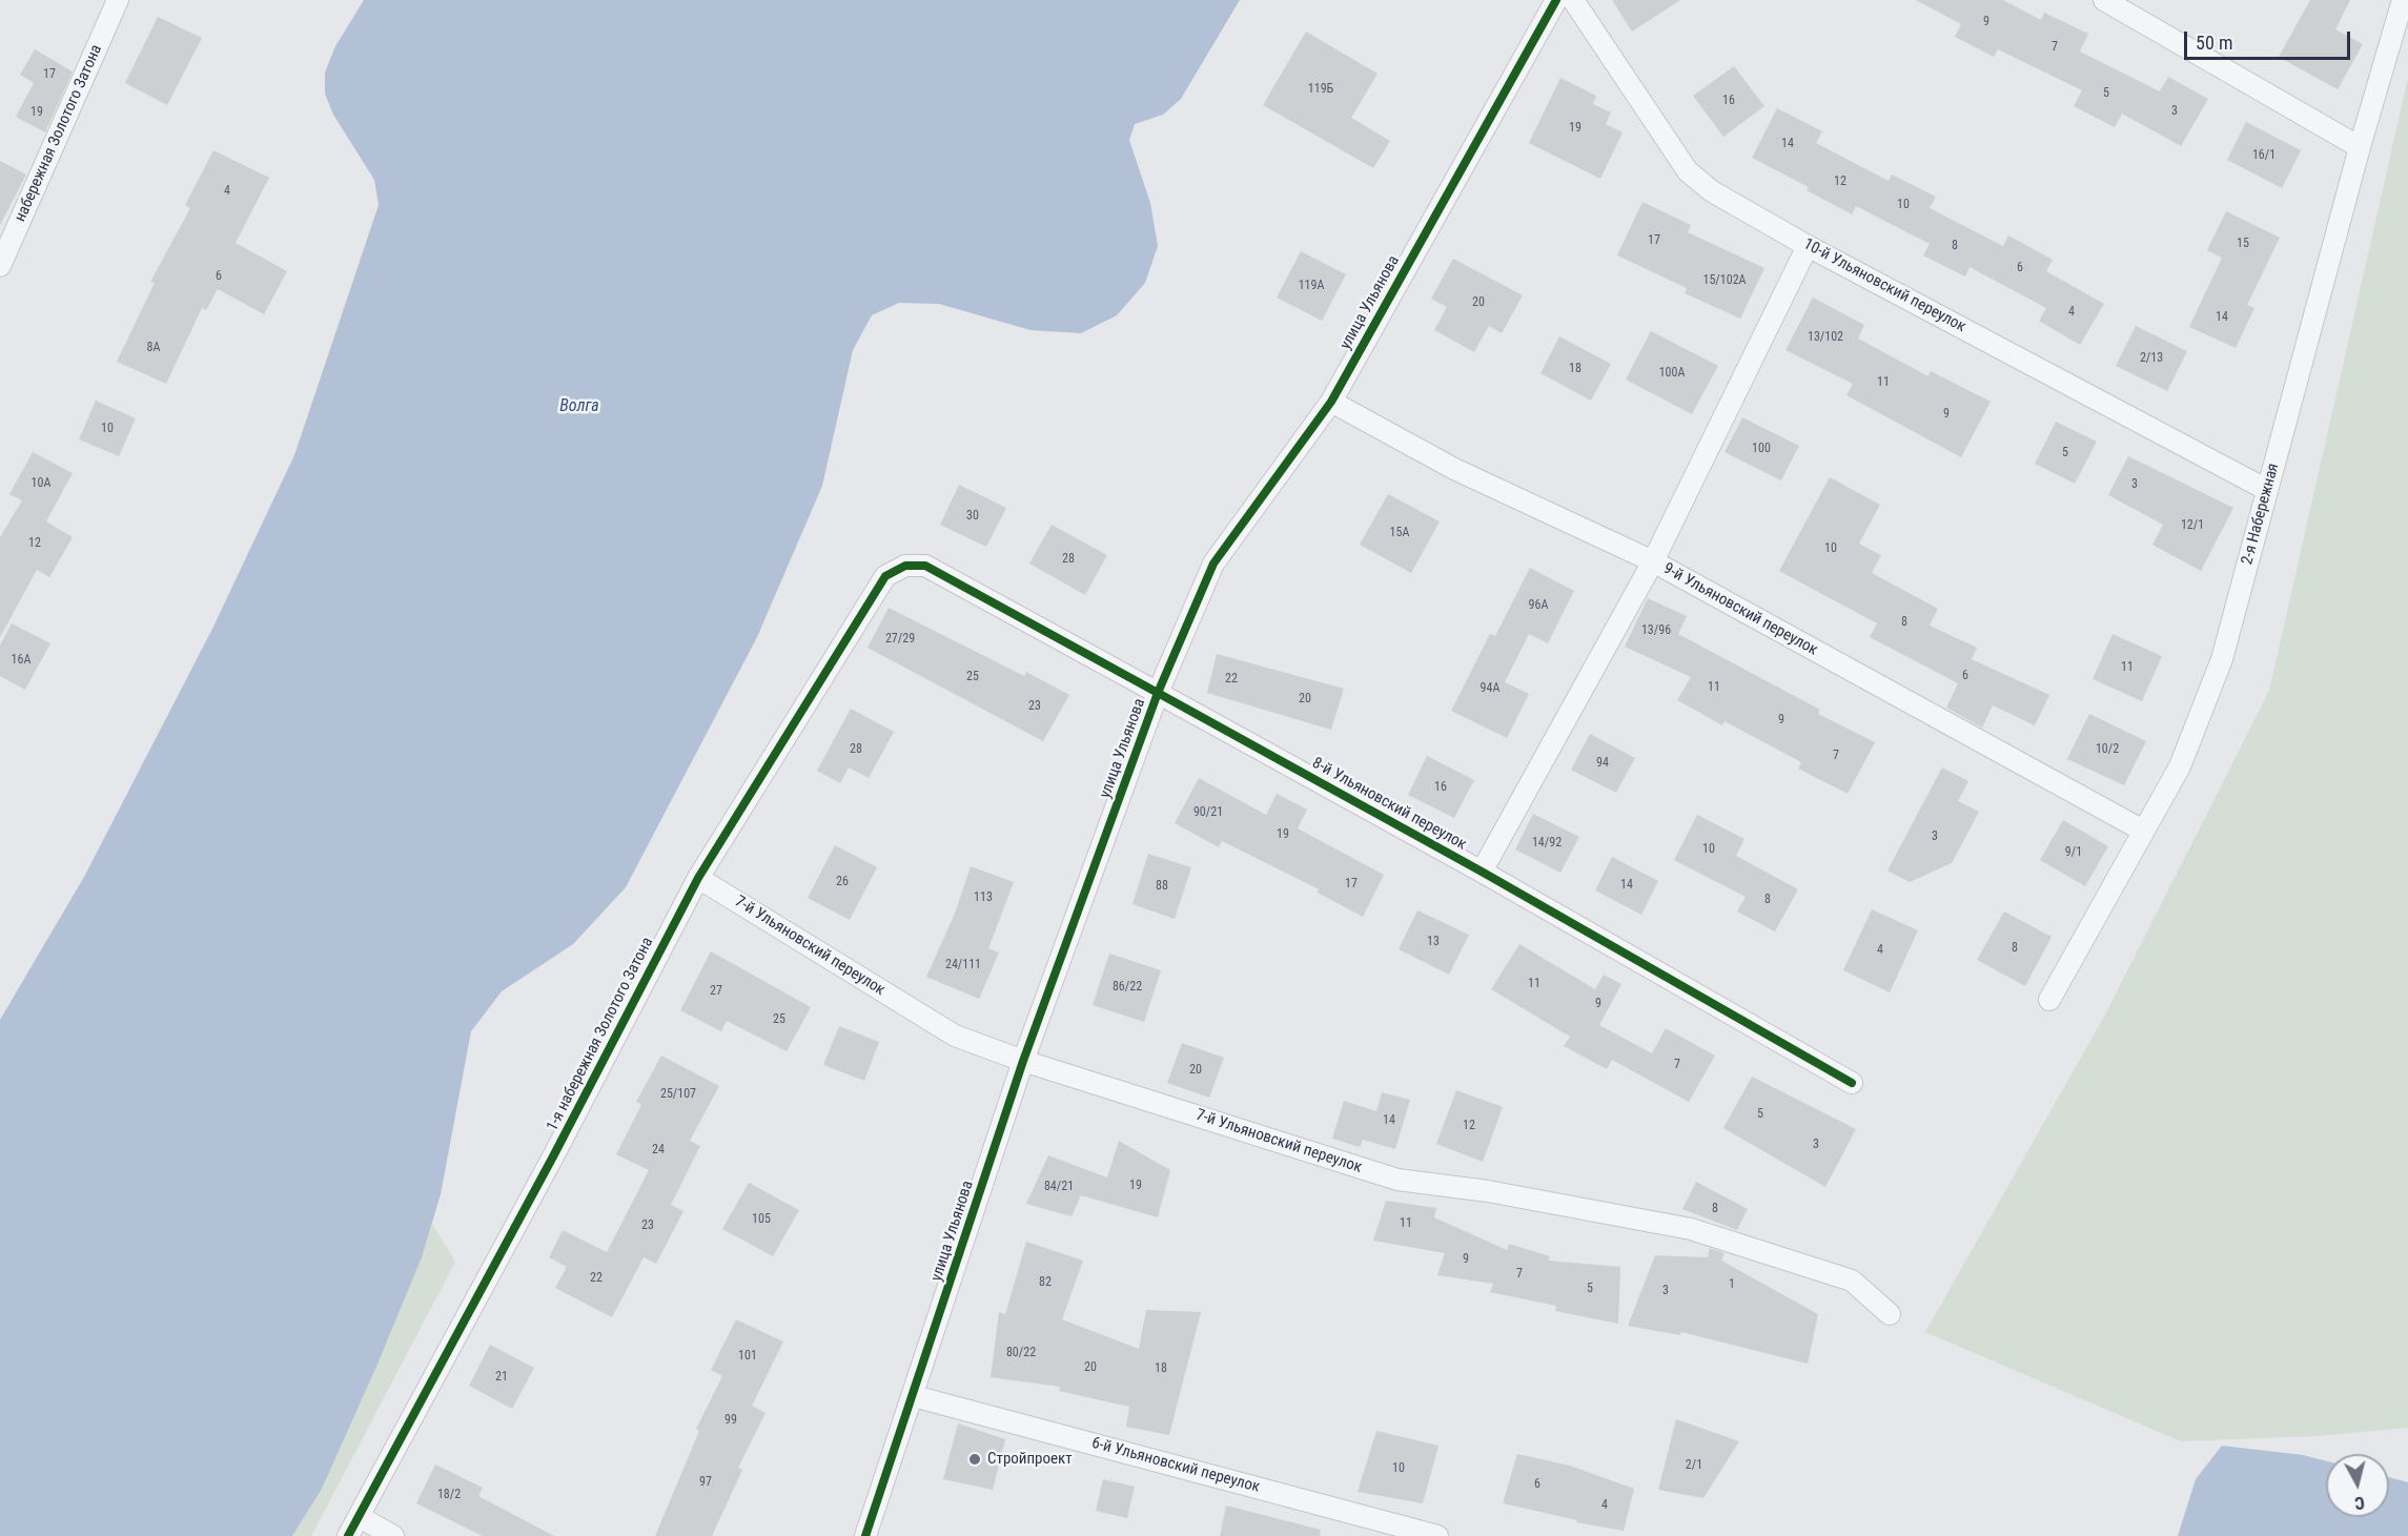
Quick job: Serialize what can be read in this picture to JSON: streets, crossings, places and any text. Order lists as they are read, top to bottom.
{
  "streets": {
    "street": [
      "набережная Золотого Затона",
      "10-й Ульяновский переулок",
      "улица Ульянова",
      "2-я Набережная",
      "9-й Ульяновский переулок",
      "8-й Ульяновский переулок",
      "7-й Ульяновский переулок",
      "1-я набережная Золотого Затона",
      "6-й Ульяновский переулок"
    ]
  },
  "crossings": [
    ["10-й Ульяновский переулок", "2-я Набережная"],
    ["улица Ульянова", "9-й Ульяновский переулок"],
    ["улица Ульянова", "8-й Ульяновский переулок"],
    ["улица Ульянова", "7-й Ульяновский переулок"],
    ["улица Ульянова", "6-й Ульяновский переулок"],
    ["2-я Набережная", "9-й Ульяновский переулок"],
    ["8-й Ульяновский переулок", "1-я набережная Золотого Затона"],
    ["7-й Ульяновский переулок", "1-я набережная Золотого Затона"]
  ],
  "water": ["Волга"],
  "places": ["Стройпроект"],
  "house_numbers": [
    "9",
    "7",
    "17",
    "119Б",
    "5",
    "16",
    "3",
    "19",
    "19",
    "14",
    "16/1",
    "12",
    "4",
    "10",
    "17",
    "15",
    "8",
    "6",
    "6",
    "15/102А",
    "119А",
    "20",
    "4",
    "14",
    "13/102",
    "8А",
    "2/13",
    "18",
    "100А",
    "11",
    "9",
    "10",
    "100",
    "5",
    "10А",
    "3",
    "30",
    "12/1",
    "15А",
    "12",
    "10",
    "28",
    "96А",
    "8",
    "13/96",
    "27/29",
    "16А",
    "11",
    "6",
    "25",
    "22",
    "11",
    "94А",
    "20",
    "23",
    "9",
    "28",
    "10/2",
    "7",
    "94",
    "16",
    "90/21",
    "19",
    "3",
    "14/92",
    "10",
    "9/1",
    "26",
    "17",
    "14",
    "88",
    "113",
    "8",
    "13",
    "8",
    "4",
    "24/111",
    "11",
    "86/22",
    "27",
    "9",
    "25",
    "7",
    "20",
    "25/107",
    "5",
    "14",
    "12",
    "3",
    "24",
    "19",
    "84/21",
    "8",
    "105",
    "11",
    "23",
    "9",
    "7",
    "22",
    "82",
    "1",
    "5",
    "3",
    "80/22",
    "101",
    "20",
    "18",
    "21",
    "99",
    "2/1",
    "10",
    "97",
    "6",
    "18/2",
    "4"
  ],
  "scale_bar": "50 m",
  "north": "bottom"
}
